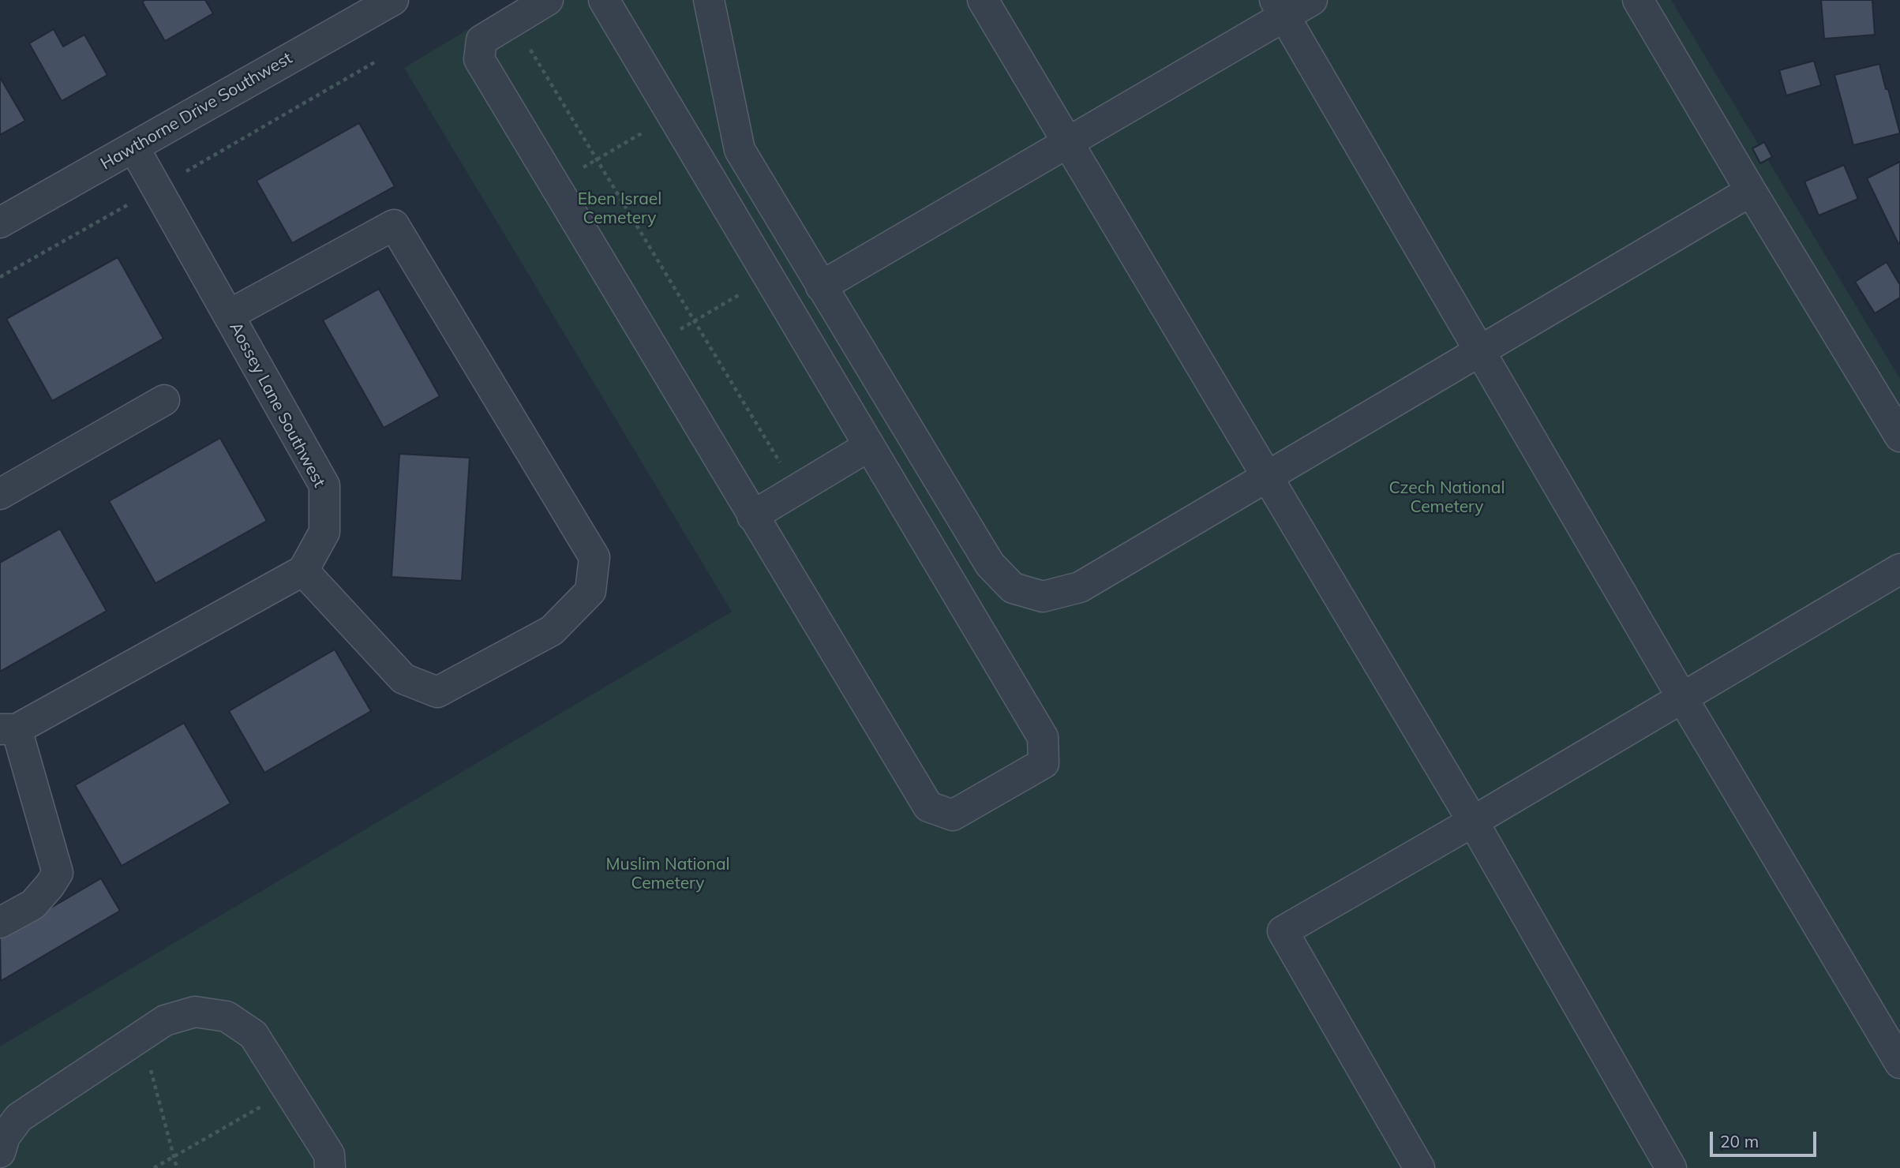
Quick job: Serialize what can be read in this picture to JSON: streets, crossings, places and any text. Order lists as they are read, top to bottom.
{
  "streets": {
    "street": ["Hawthorne Drive Southwest", "Aossey Lane Southwest"]
  },
  "crossings": [
    ["Hawthorne Drive Southwest", "Aossey Lane Southwest"]
  ],
  "parks": ["Eben Israel Cemetery", "Czech National Cemetery", "Muslim National Cemetery"],
  "scale_bar": "20 m"
}
